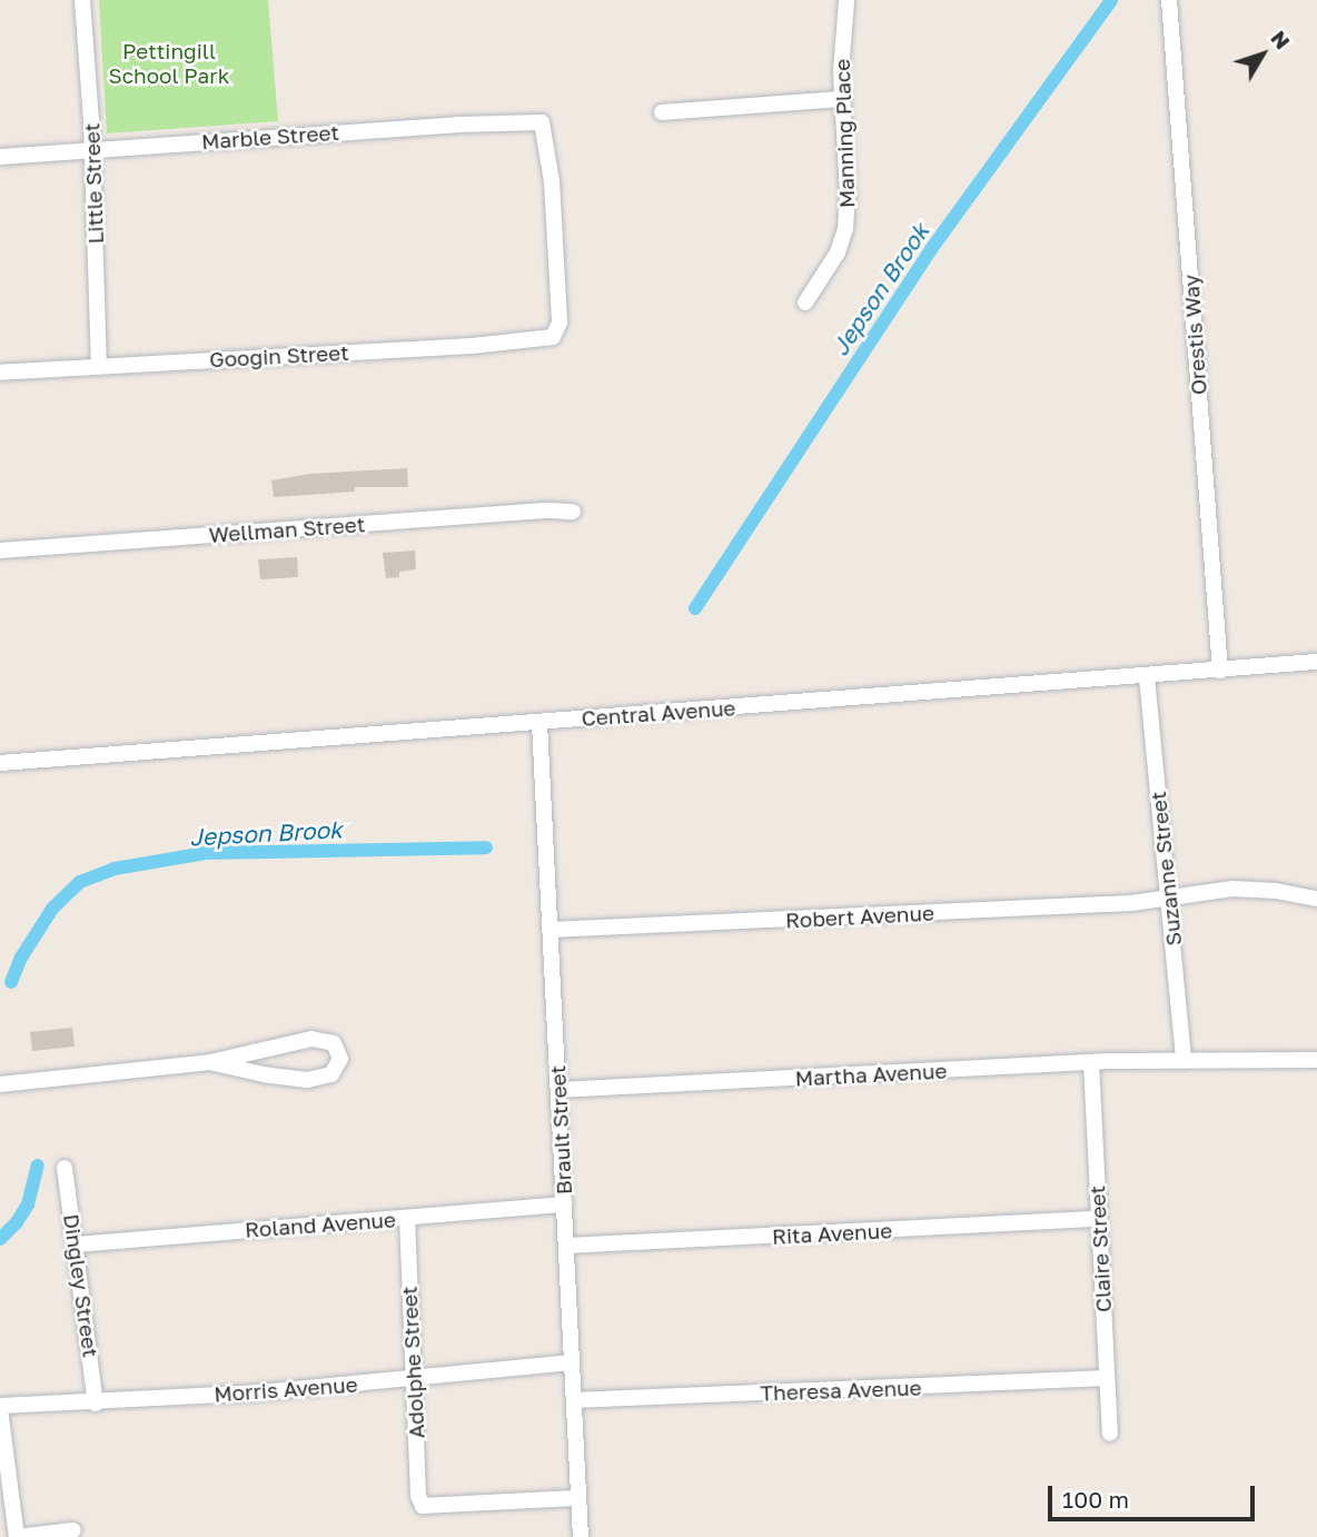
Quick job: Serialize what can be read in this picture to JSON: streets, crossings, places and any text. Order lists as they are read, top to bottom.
{
  "streets": {
    "street": [
      "Manning Place",
      "Marble Street",
      "Little Street",
      "Orestis Way",
      "Googin Street",
      "Wellman Street",
      "Central Avenue",
      "Suzanne Street",
      "Robert Avenue",
      "Martha Avenue",
      "Brault Street",
      "Roland Avenue",
      "Rita Avenue",
      "Claire Street",
      "Dingley Street",
      "Adolphe Street",
      "Morris Avenue",
      "Theresa Avenue"
    ]
  },
  "crossings": [
    ["Marble Street", "Little Street"],
    ["Marble Street", "Googin Street"],
    ["Little Street", "Googin Street"],
    ["Orestis Way", "Central Avenue"],
    ["Central Avenue", "Suzanne Street"],
    ["Central Avenue", "Brault Street"],
    ["Suzanne Street", "Robert Avenue"],
    ["Suzanne Street", "Martha Avenue"],
    ["Robert Avenue", "Brault Street"],
    ["Martha Avenue", "Brault Street"],
    ["Martha Avenue", "Claire Street"],
    ["Brault Street", "Roland Avenue"],
    ["Brault Street", "Rita Avenue"],
    ["Brault Street", "Adolphe Street"],
    ["Brault Street", "Morris Avenue"],
    ["Brault Street", "Theresa Avenue"],
    ["Roland Avenue", "Dingley Street"],
    ["Roland Avenue", "Adolphe Street"],
    ["Rita Avenue", "Claire Street"],
    ["Claire Street", "Theresa Avenue"],
    ["Dingley Street", "Morris Avenue"],
    ["Adolphe Street", "Morris Avenue"]
  ],
  "water": ["Jepson Brook"],
  "parks": ["Pettingill School Park"],
  "scale_bar": "100 m",
  "north": "top right"
}
